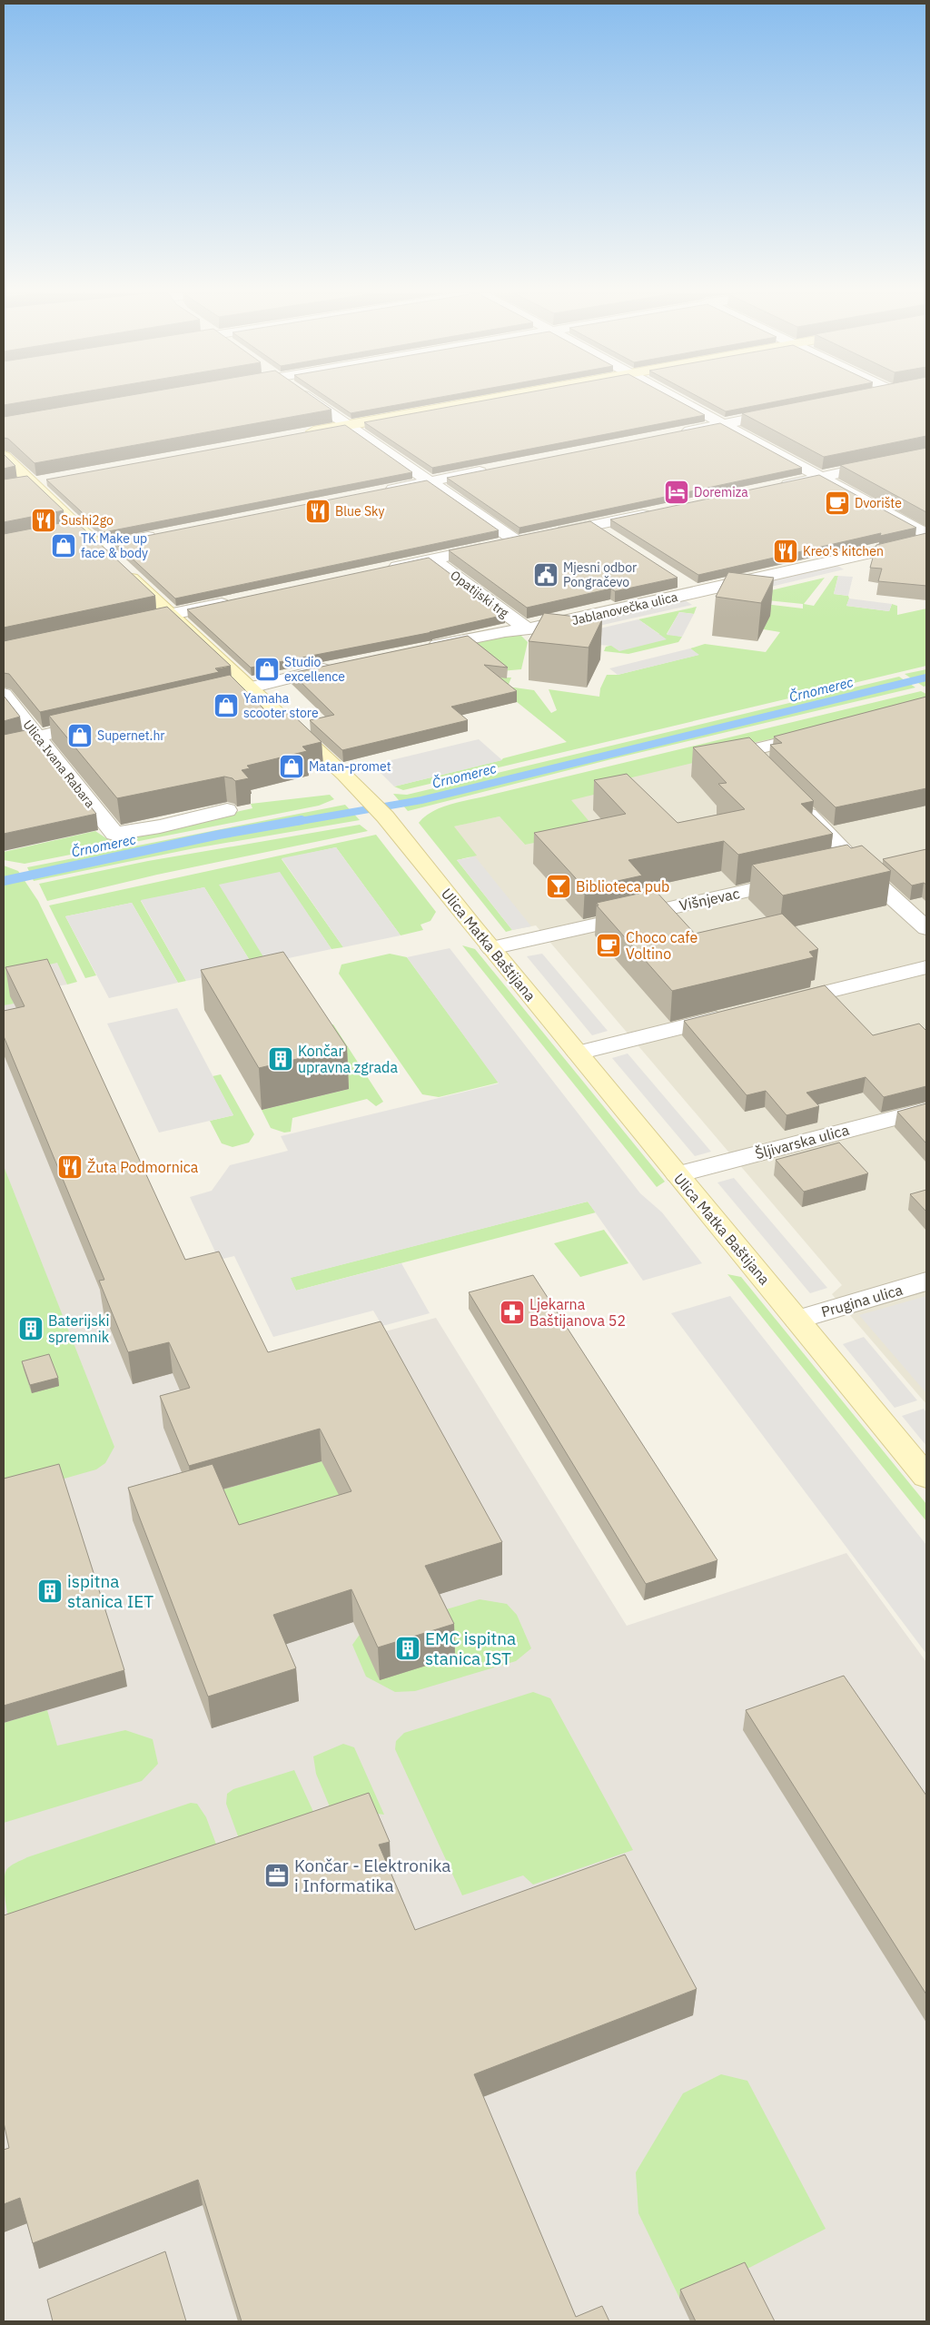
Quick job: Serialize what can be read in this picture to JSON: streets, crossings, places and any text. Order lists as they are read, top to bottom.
{
  "streets": {
    "street": [
      "Opatijski trg",
      "Jablanovečka ulica",
      "Ulica Ivana Rabara",
      "Višnjevac",
      "Ulica Matka Baštijana",
      "Šljivarska ulica",
      "Prugina ulica"
    ]
  },
  "crossings": [
    ["Opatijski trg", "Jablanovečka ulica"],
    ["Višnjevac", "Ulica Matka Baštijana"],
    ["Ulica Matka Baštijana", "Šljivarska ulica"],
    ["Ulica Matka Baštijana", "Prugina ulica"]
  ],
  "water": ["Črnomerec"],
  "places": {
    "hotel": ["Doremiza"],
    "cafe": ["Dvorište", "Choco cafe Voltino"],
    "restaurant": [
      "Blue Sky",
      "Sushi2go",
      "Kreo's kitchen",
      "Žuta Podmornica"
    ],
    "shop": [
      "TK Make up face & body",
      "Studio excellence",
      "Yamaha scooter store",
      "Supernet.hr",
      "Matan-promet"
    ],
    "public building": ["Mjesni odbor Pongračevo"],
    "bar": ["Biblioteca pub"],
    "building": [
      "Končar upravna zgrada",
      "Baterijski spremnik",
      "ispitna stanica IET",
      "EMC ispitna stanica IST"
    ],
    "pharmacy": ["Ljekarna Baštijanova 52"],
    "office": ["Končar - Elektronika i Informatika"]
  }
}
